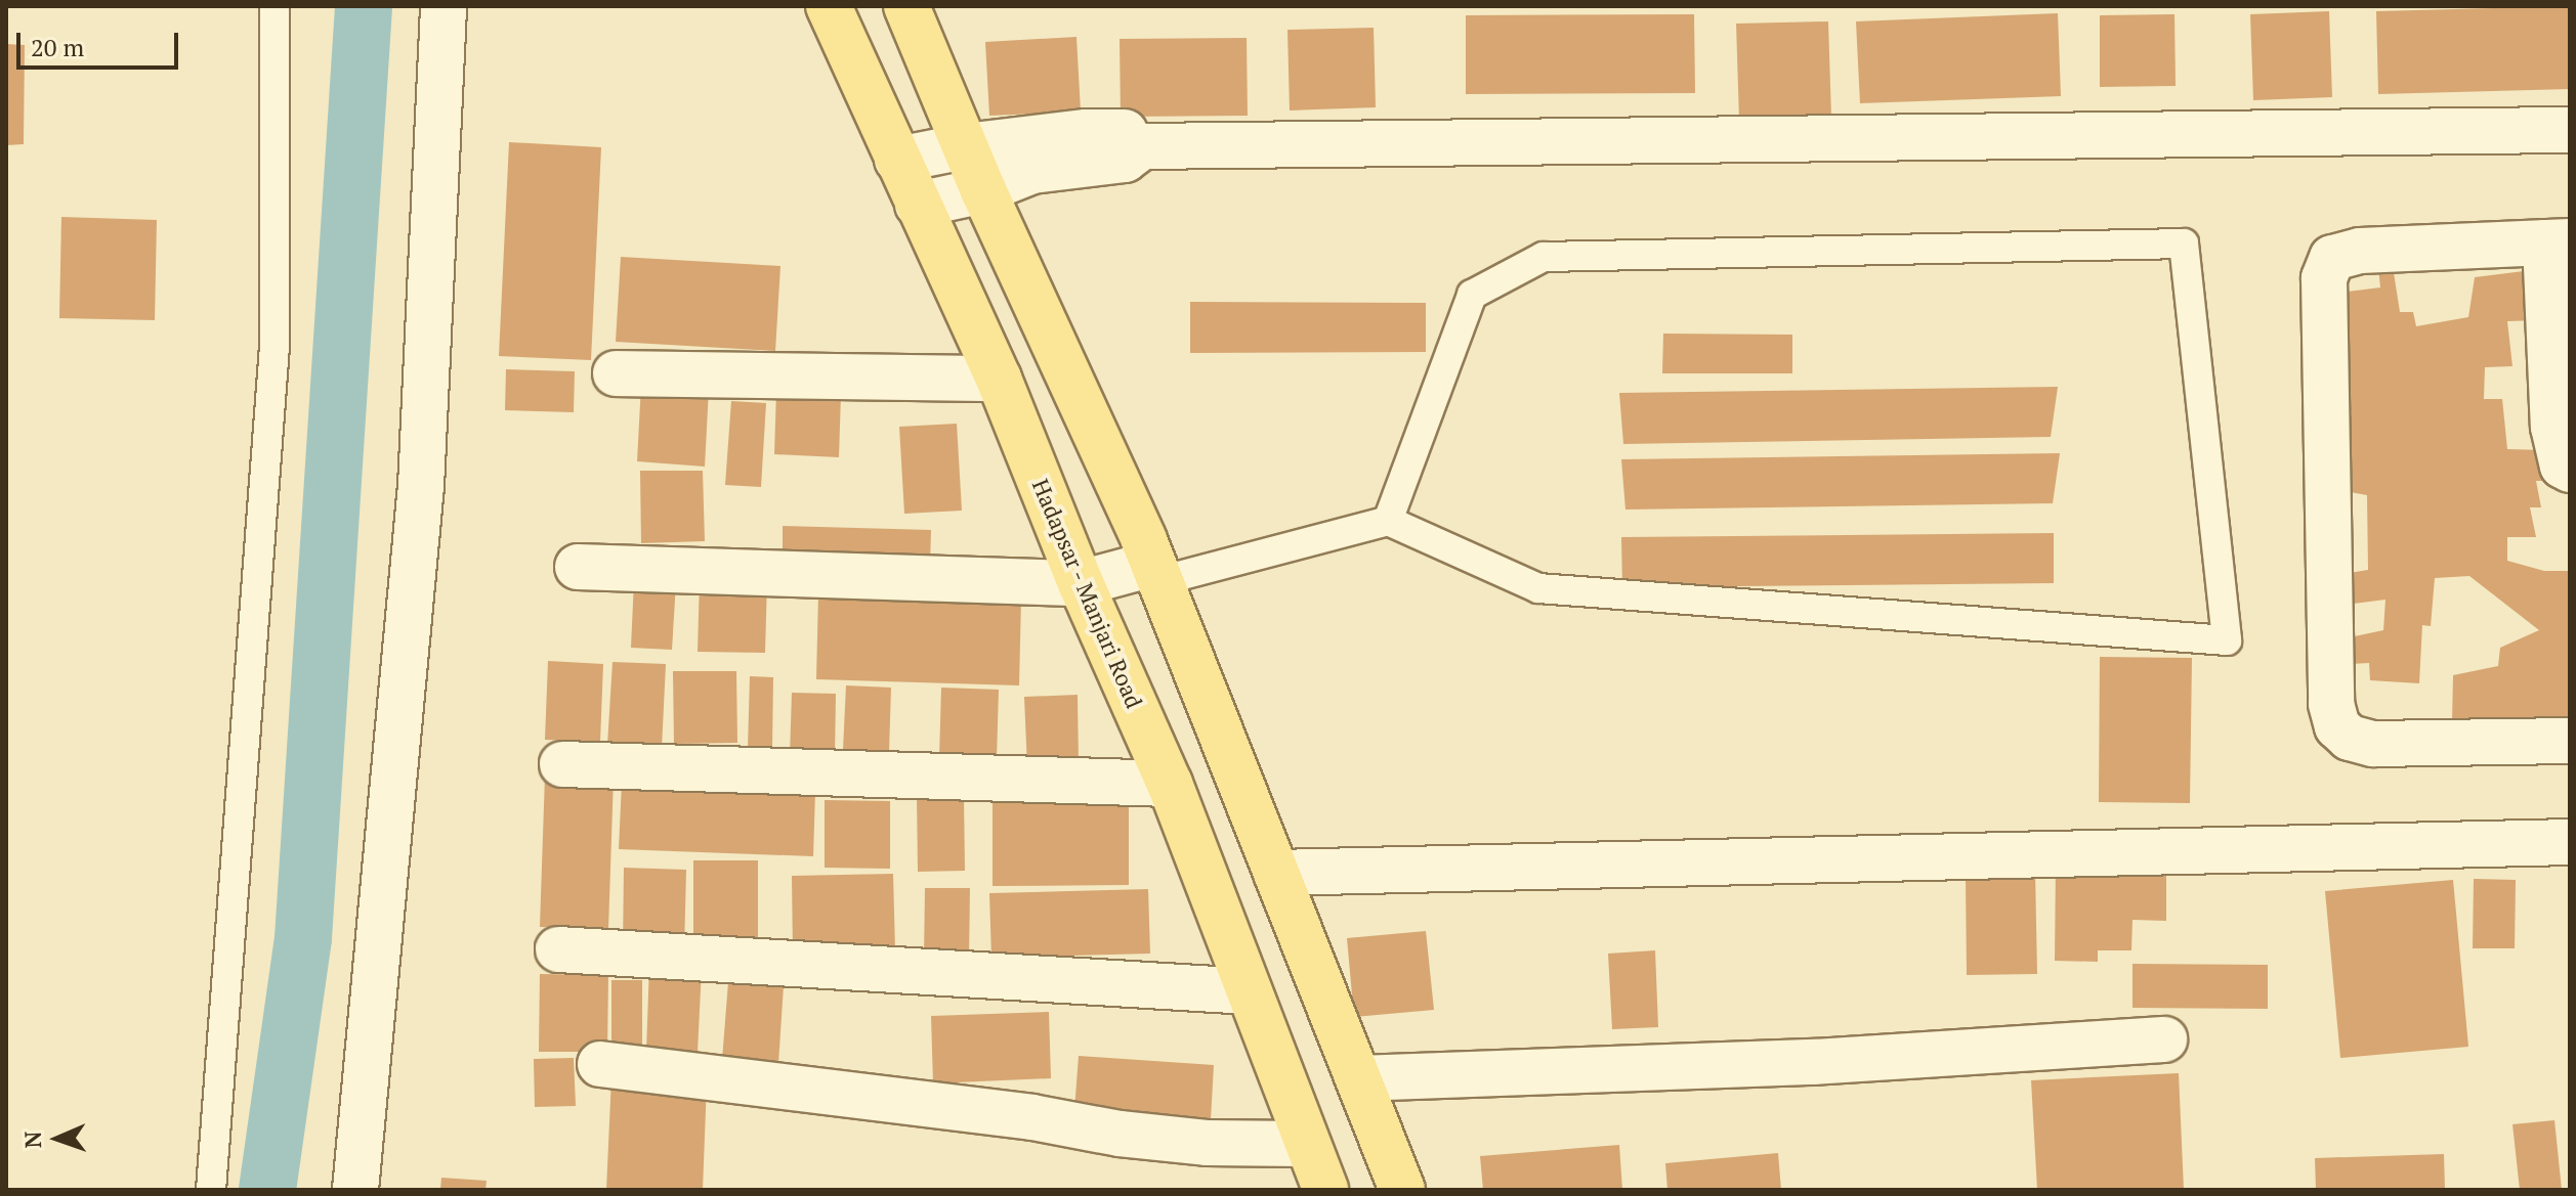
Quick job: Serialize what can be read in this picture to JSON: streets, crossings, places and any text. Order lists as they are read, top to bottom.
{
  "streets": {
    "main road": ["Hadapsar - Manjari Road"]
  },
  "scale_bar": "20 m",
  "north": "left"
}
